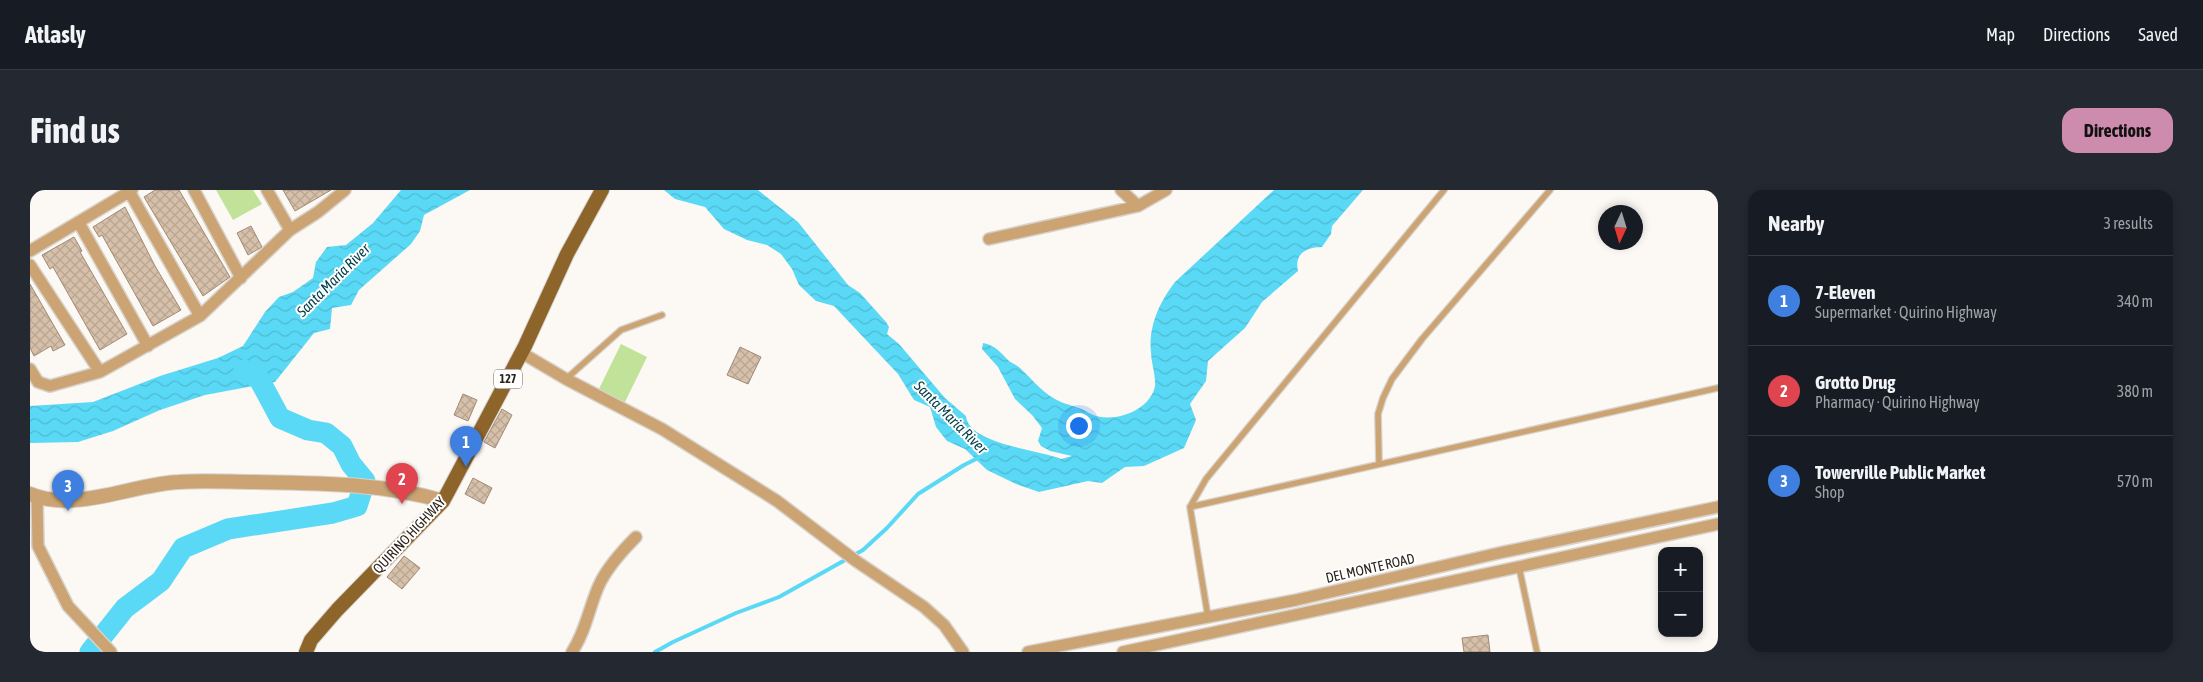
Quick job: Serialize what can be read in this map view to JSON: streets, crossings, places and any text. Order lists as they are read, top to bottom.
{
  "streets": {
    "main road": ["127", "QUIRINO HIGHWAY"],
    "street": ["DEL MONTE ROAD"]
  },
  "water": ["Santa Maria River"],
  "north": "bottom",
  "page": {
    "header": "Atlasly",
    "nav": ["Map", "Directions", "Saved"],
    "buttons": "Directions",
    "title": "Find us",
    "heading": ["Nearby", "3 results"],
    "list": [
      {
        "mark": "1",
        "name": "7-Eleven",
        "note": "Supermarket · Quirino Highway",
        "value": "340 m"
      },
      {
        "mark": "2",
        "name": "Grotto Drug",
        "note": "Pharmacy · Quirino Highway",
        "value": "380 m"
      },
      {
        "mark": "3",
        "name": "Towerville Public Market",
        "note": "Shop",
        "value": "570 m"
      }
    ],
    "pins": ["1", "2", "3"],
    "map_buttons": ["+", "−"]
  }
}
